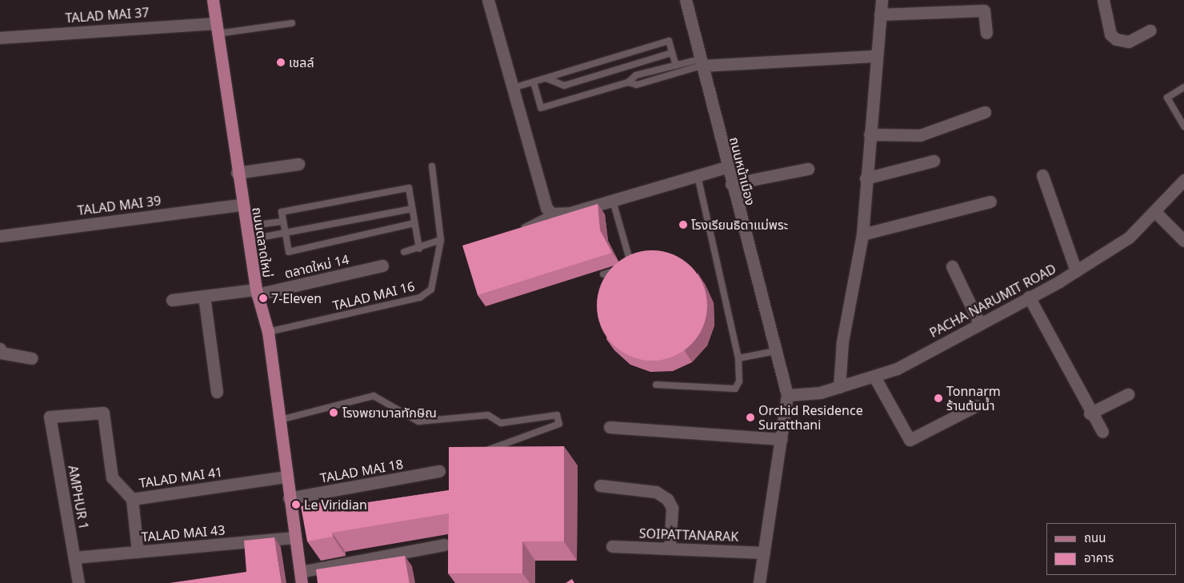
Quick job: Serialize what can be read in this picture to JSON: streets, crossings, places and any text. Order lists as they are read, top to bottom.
{
  "streets": {
    "main road": ["ถนนตลาดใหม่"],
    "street": [
      "TALAD MAI 37",
      "ถนนหน้าเมือง",
      "TALAD MAI 39",
      "ตลาดใหม่ 14",
      "PACHA NARUMIT ROAD",
      "TALAD MAI 18",
      "TALAD MAI 41",
      "AMPHUR 1",
      "TALAD MAI 43",
      "SOIPATTANARAK"
    ],
    "lane": ["TALAD MAI 16"]
  },
  "crossings": [
    ["TALAD MAI 37", "ถนนตลาดใหม่"],
    ["ถนนหน้าเมือง", "PACHA NARUMIT ROAD"],
    ["TALAD MAI 39", "ถนนตลาดใหม่"],
    ["ถนนตลาดใหม่", "ตลาดใหม่ 14"],
    ["ถนนตลาดใหม่", "TALAD MAI 16"],
    ["ถนนตลาดใหม่", "TALAD MAI 18"],
    ["ถนนตลาดใหม่", "TALAD MAI 41"],
    ["ถนนตลาดใหม่", "TALAD MAI 43"],
    ["TALAD MAI 41", "AMPHUR 1"],
    ["AMPHUR 1", "TALAD MAI 43"]
  ],
  "places": [
    "เชลล์",
    "โรงเรียนธิดาแม่พระ",
    "7-Eleven",
    "Tonnarm ร้านต้นน้ำ",
    "โรงพยาบาลทักษิณ",
    "Orchid Residence Suratthani",
    "Le Viridian"
  ],
  "legend": ["ถนน", "อาคาร"]
}
